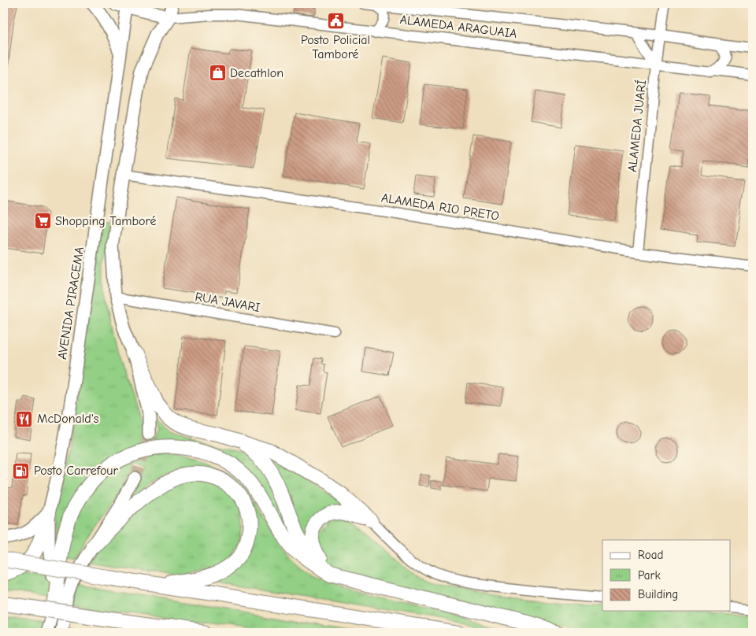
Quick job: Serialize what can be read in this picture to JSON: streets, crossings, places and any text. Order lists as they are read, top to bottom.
{
  "streets": {
    "main road": ["ALAMEDA ARAGUAIA", "AVENIDA PIRACEMA"],
    "street": ["ALAMEDA JUARÍ", "ALAMEDA RIO PRETO", "RUA JAVARI"]
  },
  "crossings": [
    ["ALAMEDA ARAGUAIA", "ALAMEDA JUARÍ"],
    ["ALAMEDA ARAGUAIA", "AVENIDA PIRACEMA"],
    ["ALAMEDA JUARÍ", "ALAMEDA RIO PRETO"]
  ],
  "places": {
    "public building": ["Posto Policial Tamboré"],
    "shop": ["Decathlon"],
    "supermarket": ["Shopping Tamboré"],
    "restaurant": ["McDonald's"],
    "fuel station": ["Posto Carrefour"]
  },
  "legend": ["Road", "Park", "Building"]
}
